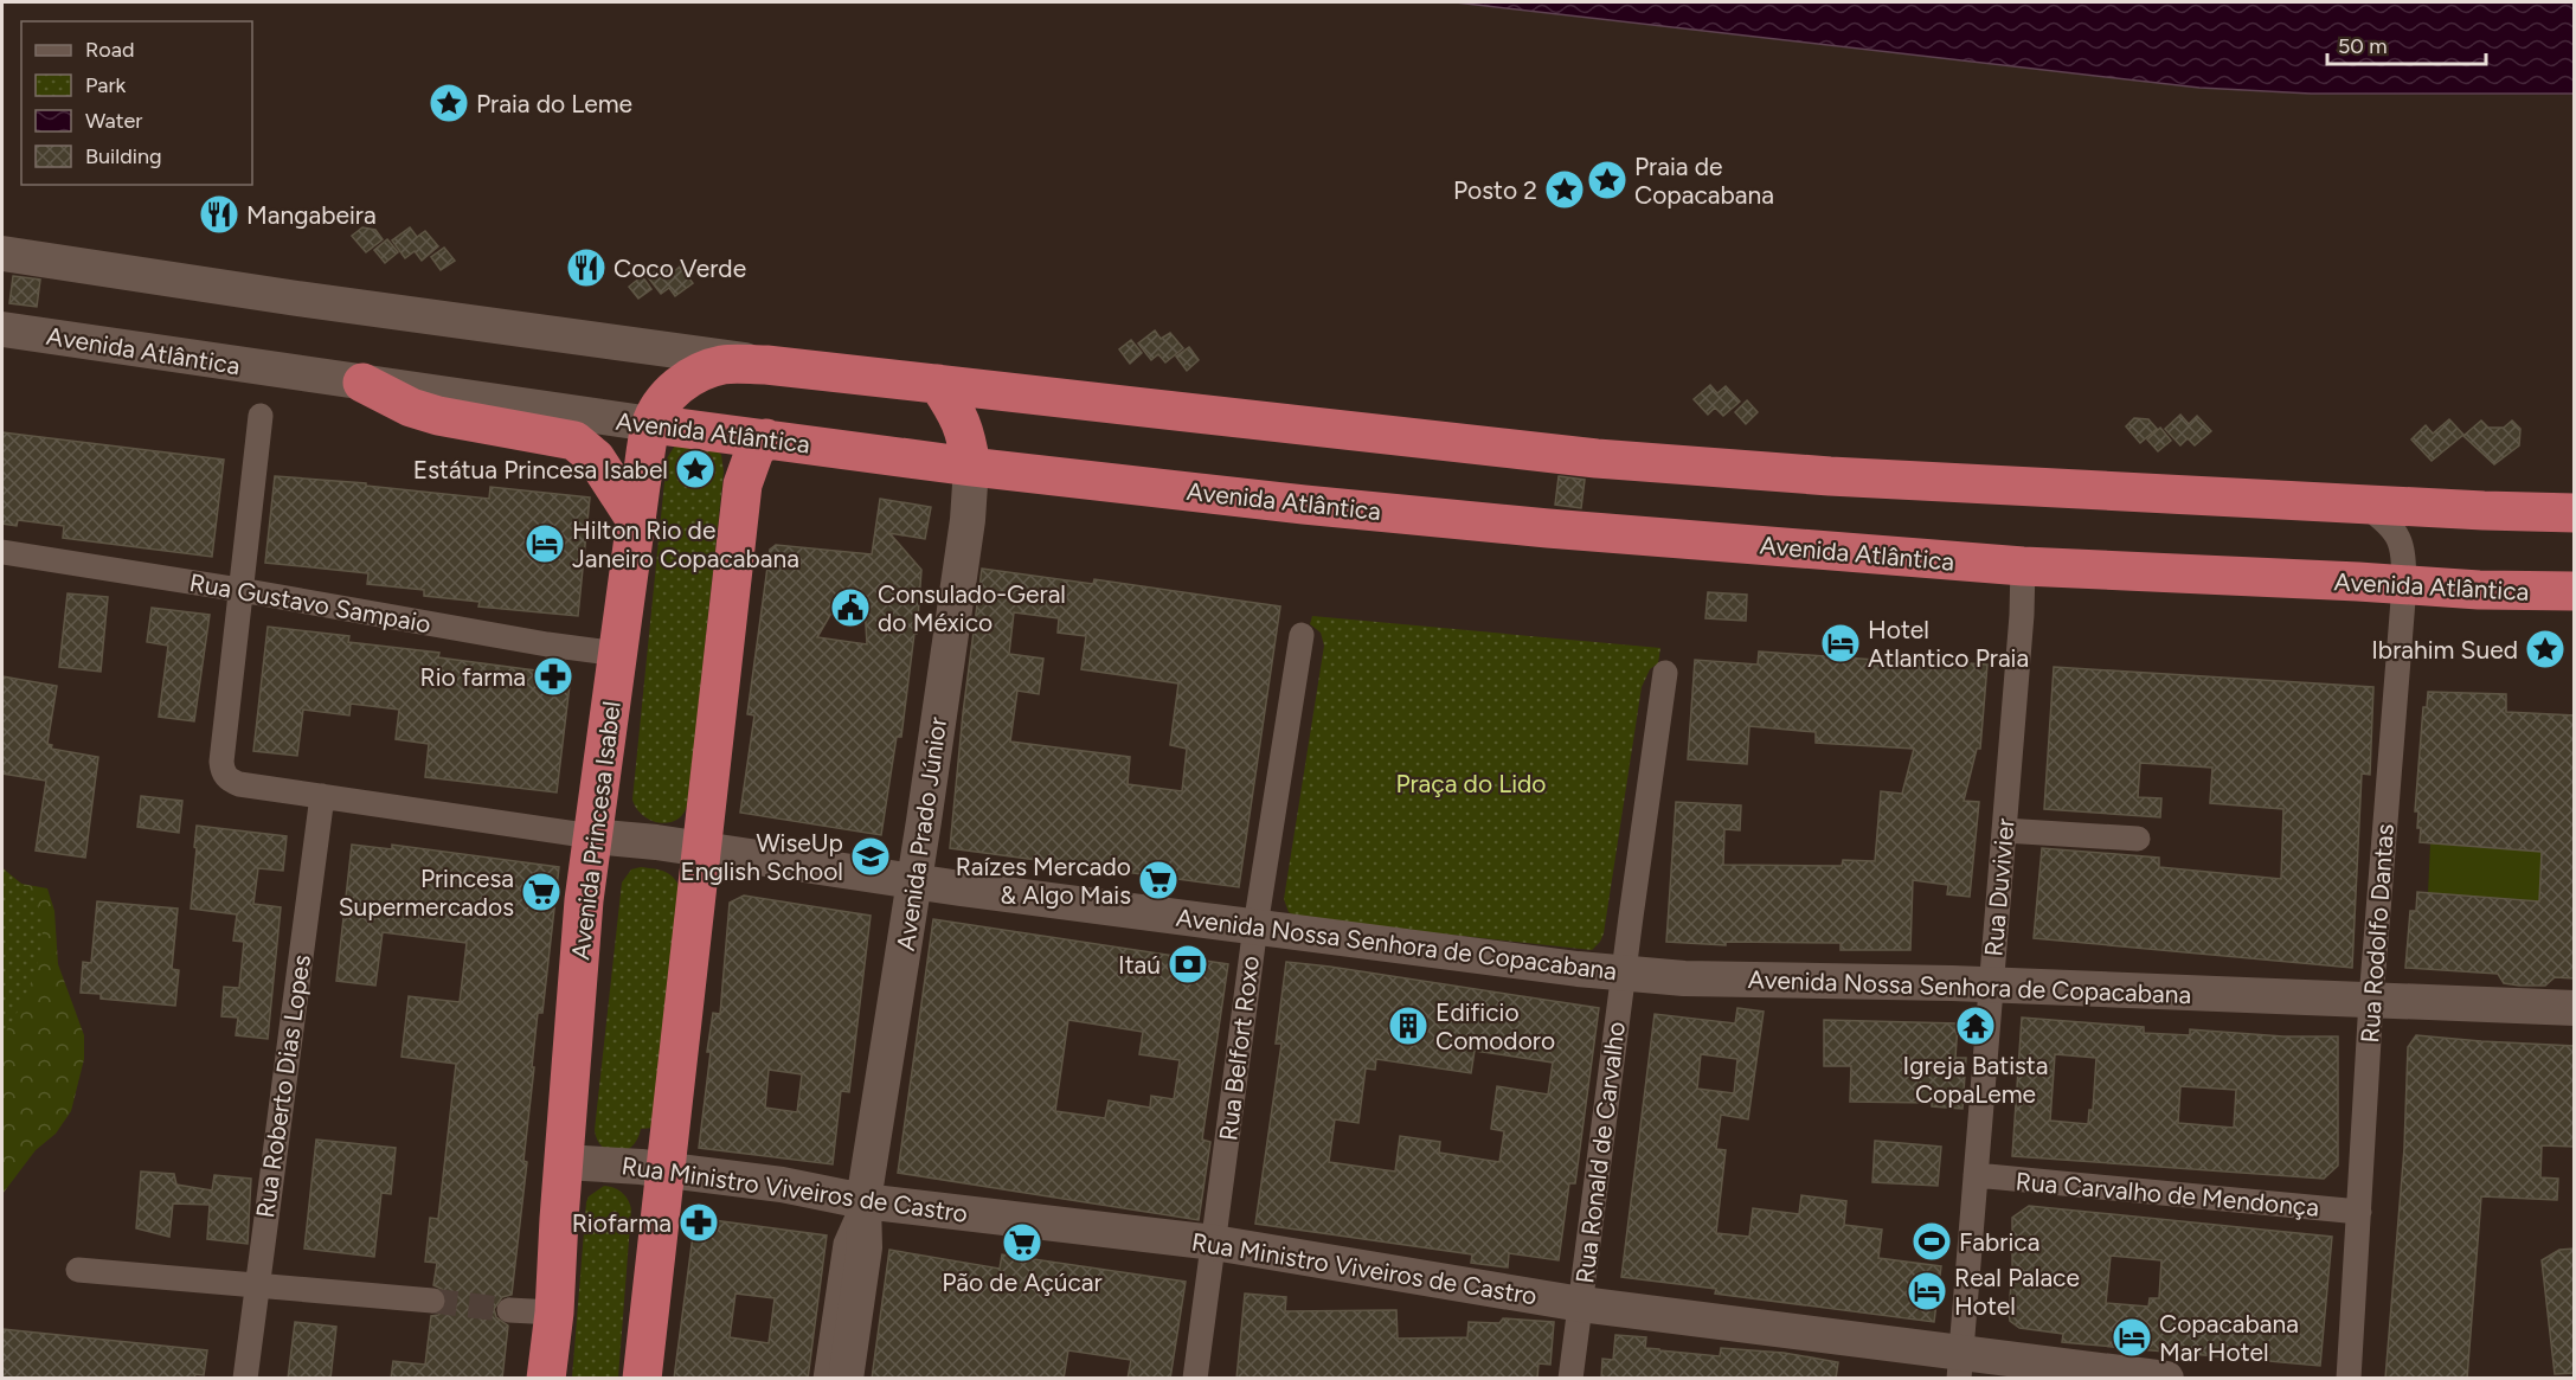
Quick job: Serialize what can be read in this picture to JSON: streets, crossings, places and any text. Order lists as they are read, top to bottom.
{
  "streets": {
    "highway": ["Avenida Atlântica", "Avenida Princesa Isabel"],
    "street": [
      "Rua Gustavo Sampaio",
      "Avenida Prado Júnior",
      "Rua Duvivier",
      "Rua Rodolfo Dantas",
      "Avenida Nossa Senhora de Copacabana",
      "Rua Belfort Roxo",
      "Rua Roberto Dias Lopes",
      "Rua Ronald de Carvalho",
      "Rua Ministro Viveiros de Castro",
      "Rua Carvalho de Mendonça"
    ]
  },
  "crossings": [
    ["Avenida Atlântica", "Avenida Princesa Isabel"],
    ["Avenida Atlântica", "Avenida Prado Júnior"],
    ["Avenida Atlântica", "Rua Duvivier"],
    ["Avenida Atlântica", "Rua Rodolfo Dantas"],
    ["Rua Gustavo Sampaio", "Avenida Princesa Isabel"],
    ["Rua Gustavo Sampaio", "Avenida Nossa Senhora de Copacabana"],
    ["Avenida Princesa Isabel", "Avenida Nossa Senhora de Copacabana"],
    ["Avenida Princesa Isabel", "Rua Ministro Viveiros de Castro"],
    ["Avenida Prado Júnior", "Avenida Nossa Senhora de Copacabana"],
    ["Avenida Prado Júnior", "Rua Ministro Viveiros de Castro"],
    ["Rua Duvivier", "Avenida Nossa Senhora de Copacabana"],
    ["Rua Duvivier", "Rua Ministro Viveiros de Castro"],
    ["Rua Duvivier", "Rua Carvalho de Mendonça"],
    ["Rua Rodolfo Dantas", "Avenida Nossa Senhora de Copacabana"],
    ["Rua Rodolfo Dantas", "Rua Carvalho de Mendonça"],
    ["Avenida Nossa Senhora de Copacabana", "Rua Belfort Roxo"],
    ["Avenida Nossa Senhora de Copacabana", "Rua Roberto Dias Lopes"],
    ["Avenida Nossa Senhora de Copacabana", "Rua Ronald de Carvalho"],
    ["Rua Belfort Roxo", "Rua Ministro Viveiros de Castro"],
    ["Rua Ronald de Carvalho", "Rua Ministro Viveiros de Castro"]
  ],
  "parks": ["Praça do Lido"],
  "places": {
    "place": [
      "Praia do Leme",
      "Praia de Copacabana",
      "Posto 2",
      "Estátua Princesa Isabel",
      "Ibrahim Sued"
    ],
    "restaurant": ["Mangabeira", "Coco Verde"],
    "hotel": [
      "Hilton Rio de Janeiro Copacabana",
      "Hotel Atlantico Praia",
      "Real Palace Hotel",
      "Copacabana Mar Hotel"
    ],
    "public building": ["Consulado-Geral do México"],
    "pharmacy": ["Rio farma", "Riofarma"],
    "school or university": ["WiseUp English School"],
    "supermarket": ["Raízes Mercado & Algo Mais", "Princesa Supermercados", "Pão de Açúcar"],
    "bank": ["Itaú"],
    "building": ["Edificio Comodoro"],
    "temple": ["Igreja Batista CopaLeme"],
    "sports": ["Fabrica"]
  },
  "legend": [
    "Road",
    "Park",
    "Water",
    "Building"
  ],
  "scale_bar": "50 m"
}
